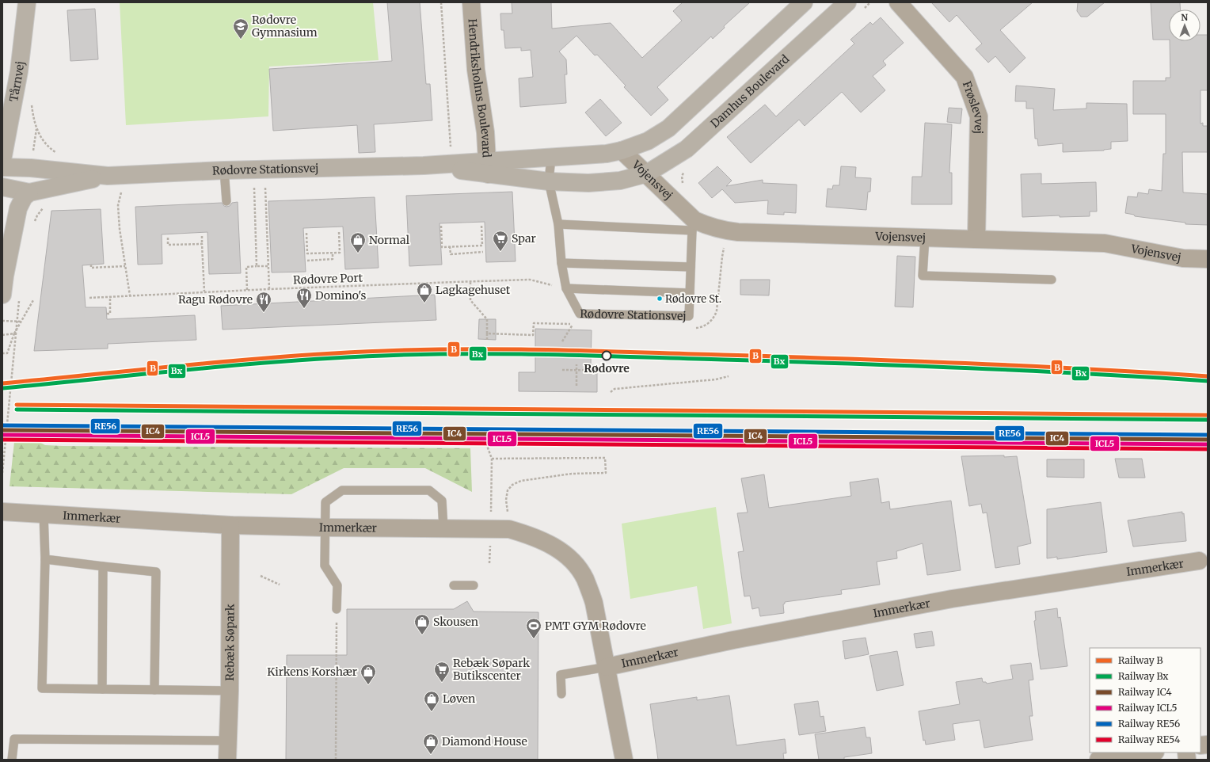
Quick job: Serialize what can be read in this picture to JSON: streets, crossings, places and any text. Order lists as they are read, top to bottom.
{
  "streets": {
    "street": [
      "Tårnvej",
      "Hendriksholms Boulevard",
      "Damhus Boulevard",
      "Frøslevvej",
      "Rødovre Stationsvej",
      "Vojensvej",
      "Immerkær",
      "Rebæk Søpark"
    ],
    "path": ["Rødovre Port"]
  },
  "crossings": [
    ["Hendriksholms Boulevard", "Rødovre Stationsvej"],
    ["Damhus Boulevard", "Rødovre Stationsvej"],
    ["Damhus Boulevard", "Vojensvej"],
    ["Frøslevvej", "Vojensvej"],
    ["Rødovre Stationsvej", "Vojensvej"],
    ["Rødovre Stationsvej", "Rødovre Port"],
    ["Immerkær", "Rebæk Søpark"]
  ],
  "places": {
    "school or university": ["Rødovre Gymnasium"],
    "supermarket": ["Spar", "Rebæk Søpark Butikscenter"],
    "shop": [
      "Normal",
      "Lagkagehuset",
      "Skousen",
      "Kirkens Korshær",
      "Løven",
      "Diamond House"
    ],
    "other": ["Rødovre St.", "Rødovre"],
    "restaurant": ["Domino's", "Ragu Rødovre"],
    "sports": ["PMT GYM Rødovre"]
  },
  "lines": [
    "rail line B",
    "rail line Bx",
    "rail line RE56",
    "rail line IC4",
    "rail line ICL5",
    "rail line RE54"
  ],
  "legend": [
    "Railway B",
    "Railway Bx",
    "Railway IC4",
    "Railway ICL5",
    "Railway RE56",
    "Railway RE54"
  ],
  "north": "top"
}
